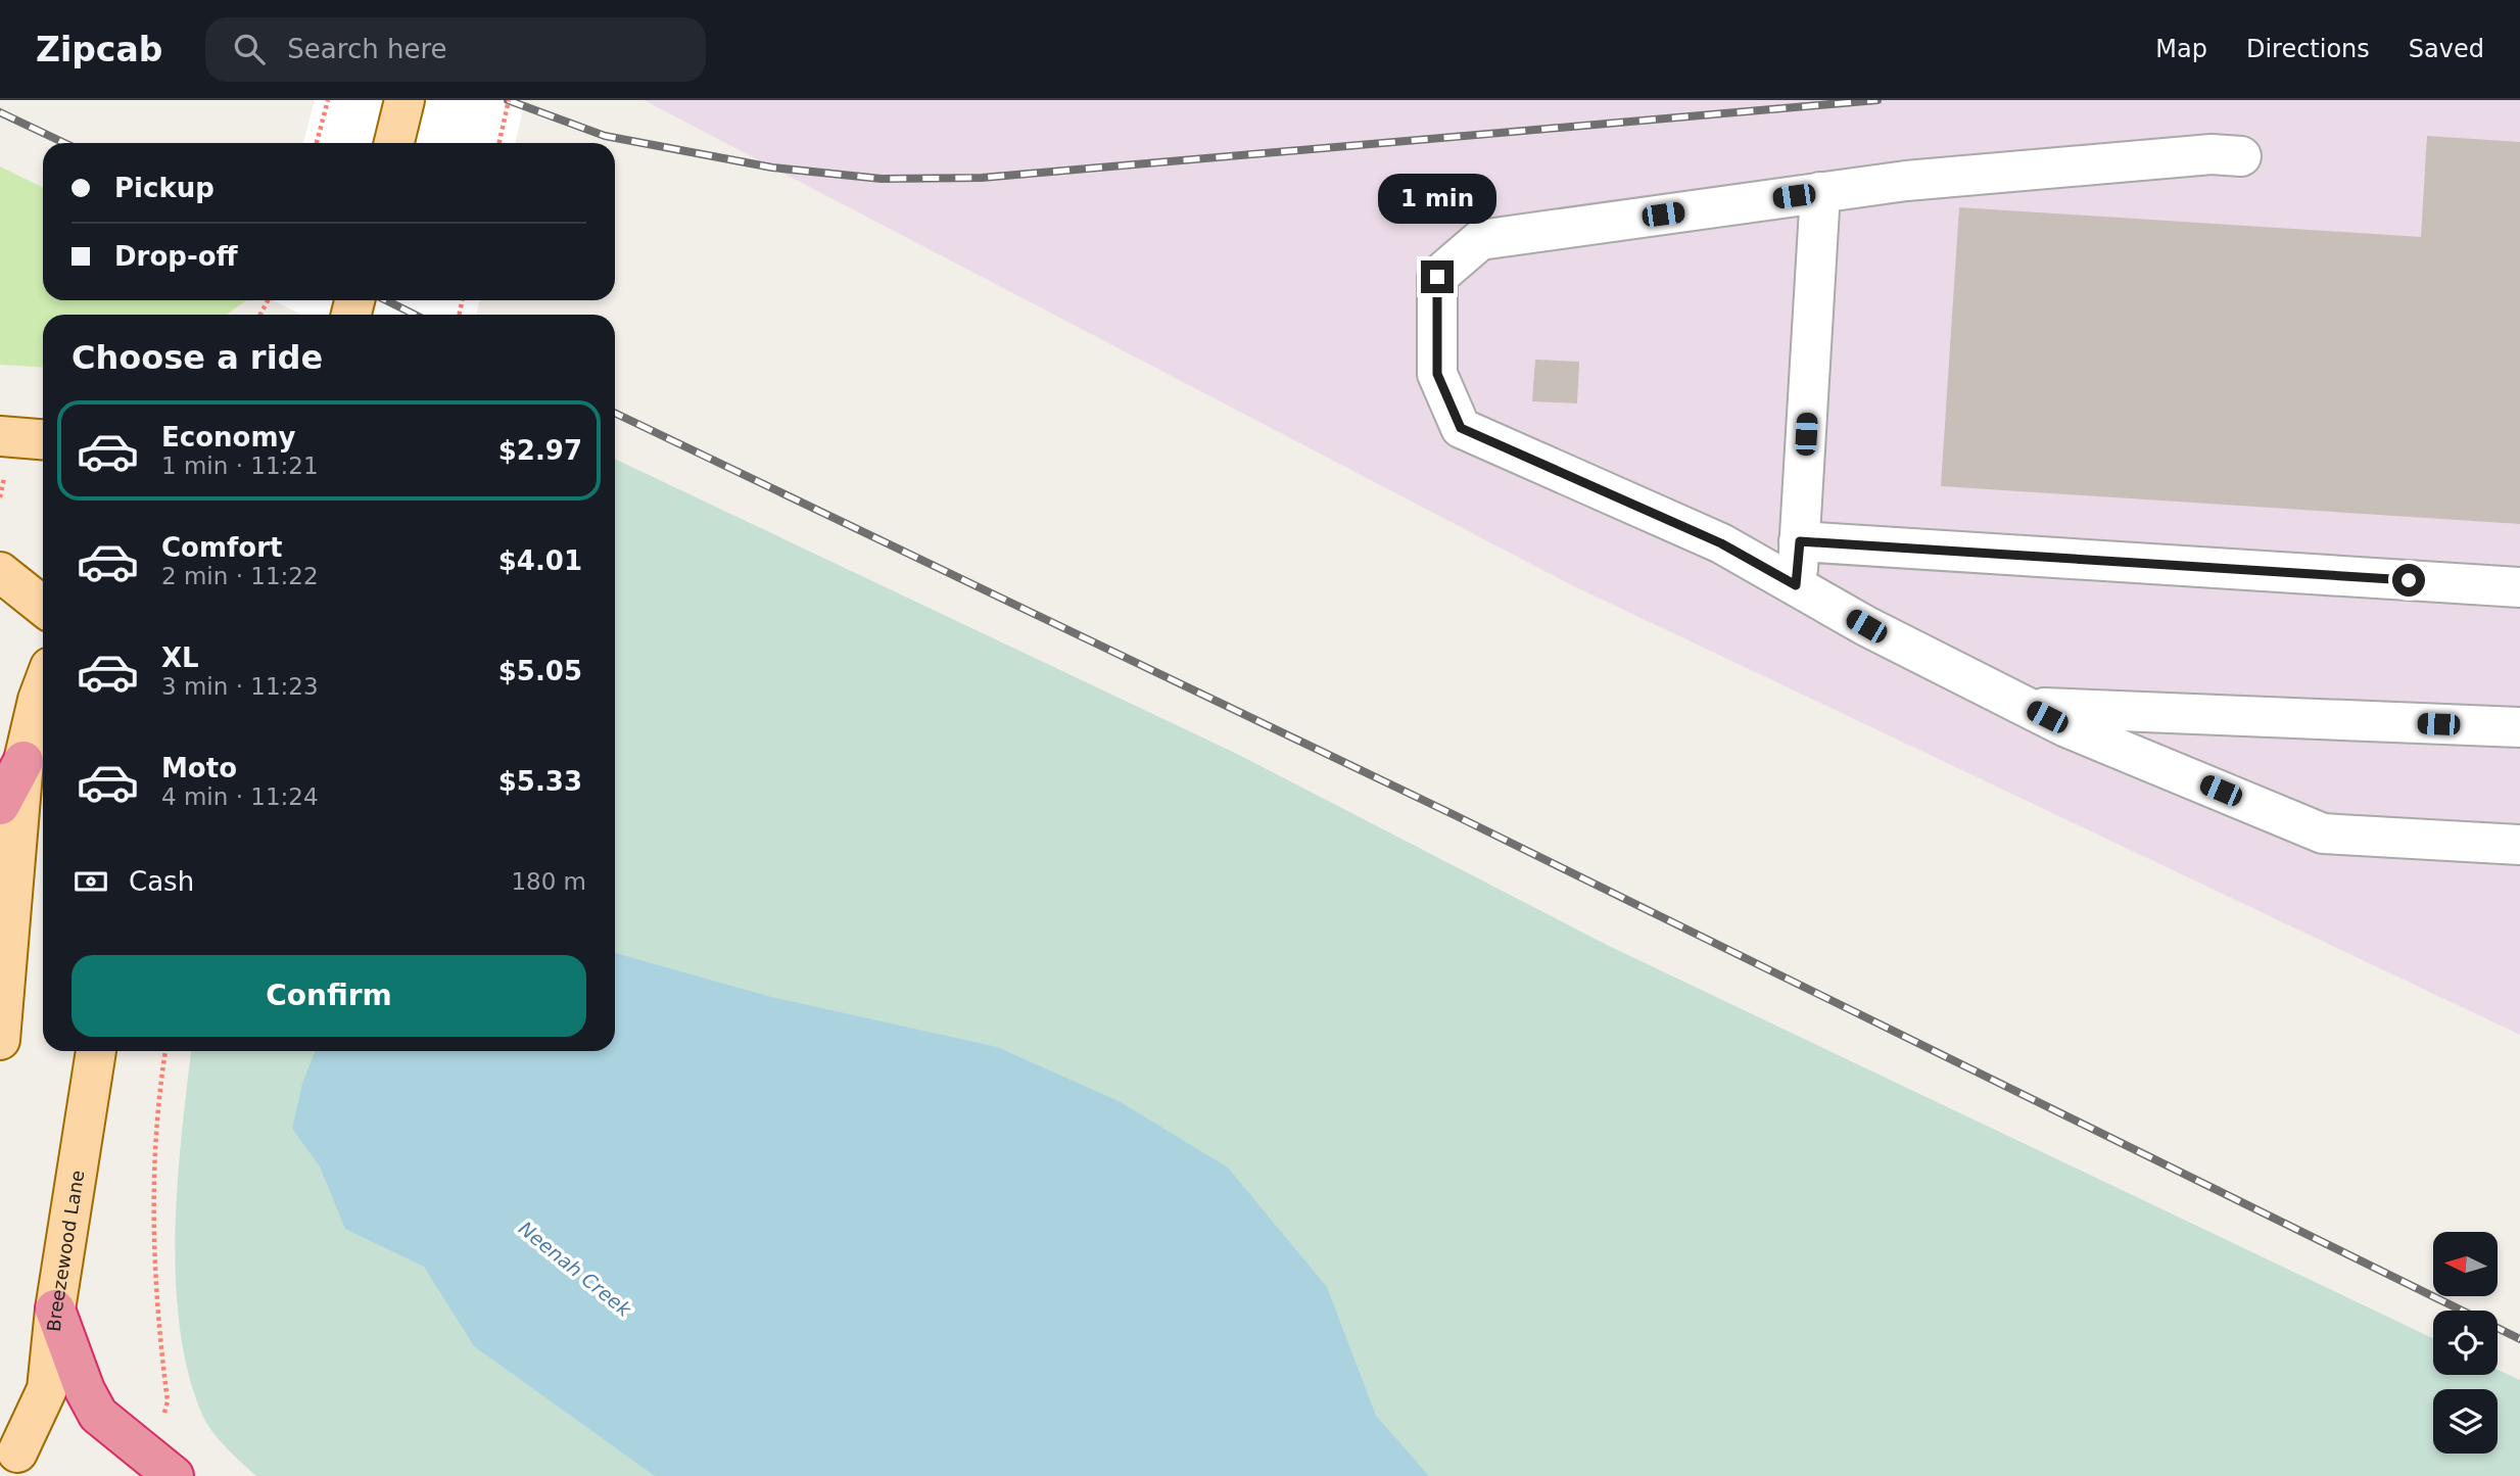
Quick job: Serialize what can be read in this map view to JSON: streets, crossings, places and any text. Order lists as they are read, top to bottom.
{
  "streets": {
    "main road": ["Breezewood Lane"]
  },
  "water": ["Neenah Creek"],
  "north": "left",
  "page": {
    "header": "Zipcab",
    "search": "Search here",
    "nav": ["Map", "Directions", "Saved"],
    "banner": ["Pickup", "Drop-off"],
    "bubble": "1 min",
    "heading": "Choose a ride",
    "list": [
      {
        "name": "Economy",
        "note": "1 min · 11:21",
        "value": "$2.97"
      },
      {
        "name": "Comfort",
        "note": "2 min · 11:22",
        "value": "$4.01"
      },
      {
        "name": "XL",
        "note": "3 min · 11:23",
        "value": "$5.05"
      },
      {
        "name": "Moto",
        "note": "4 min · 11:24",
        "value": "$5.33"
      }
    ],
    "pay": ["Cash", "180 m"],
    "buttons": "Confirm"
  }
}
